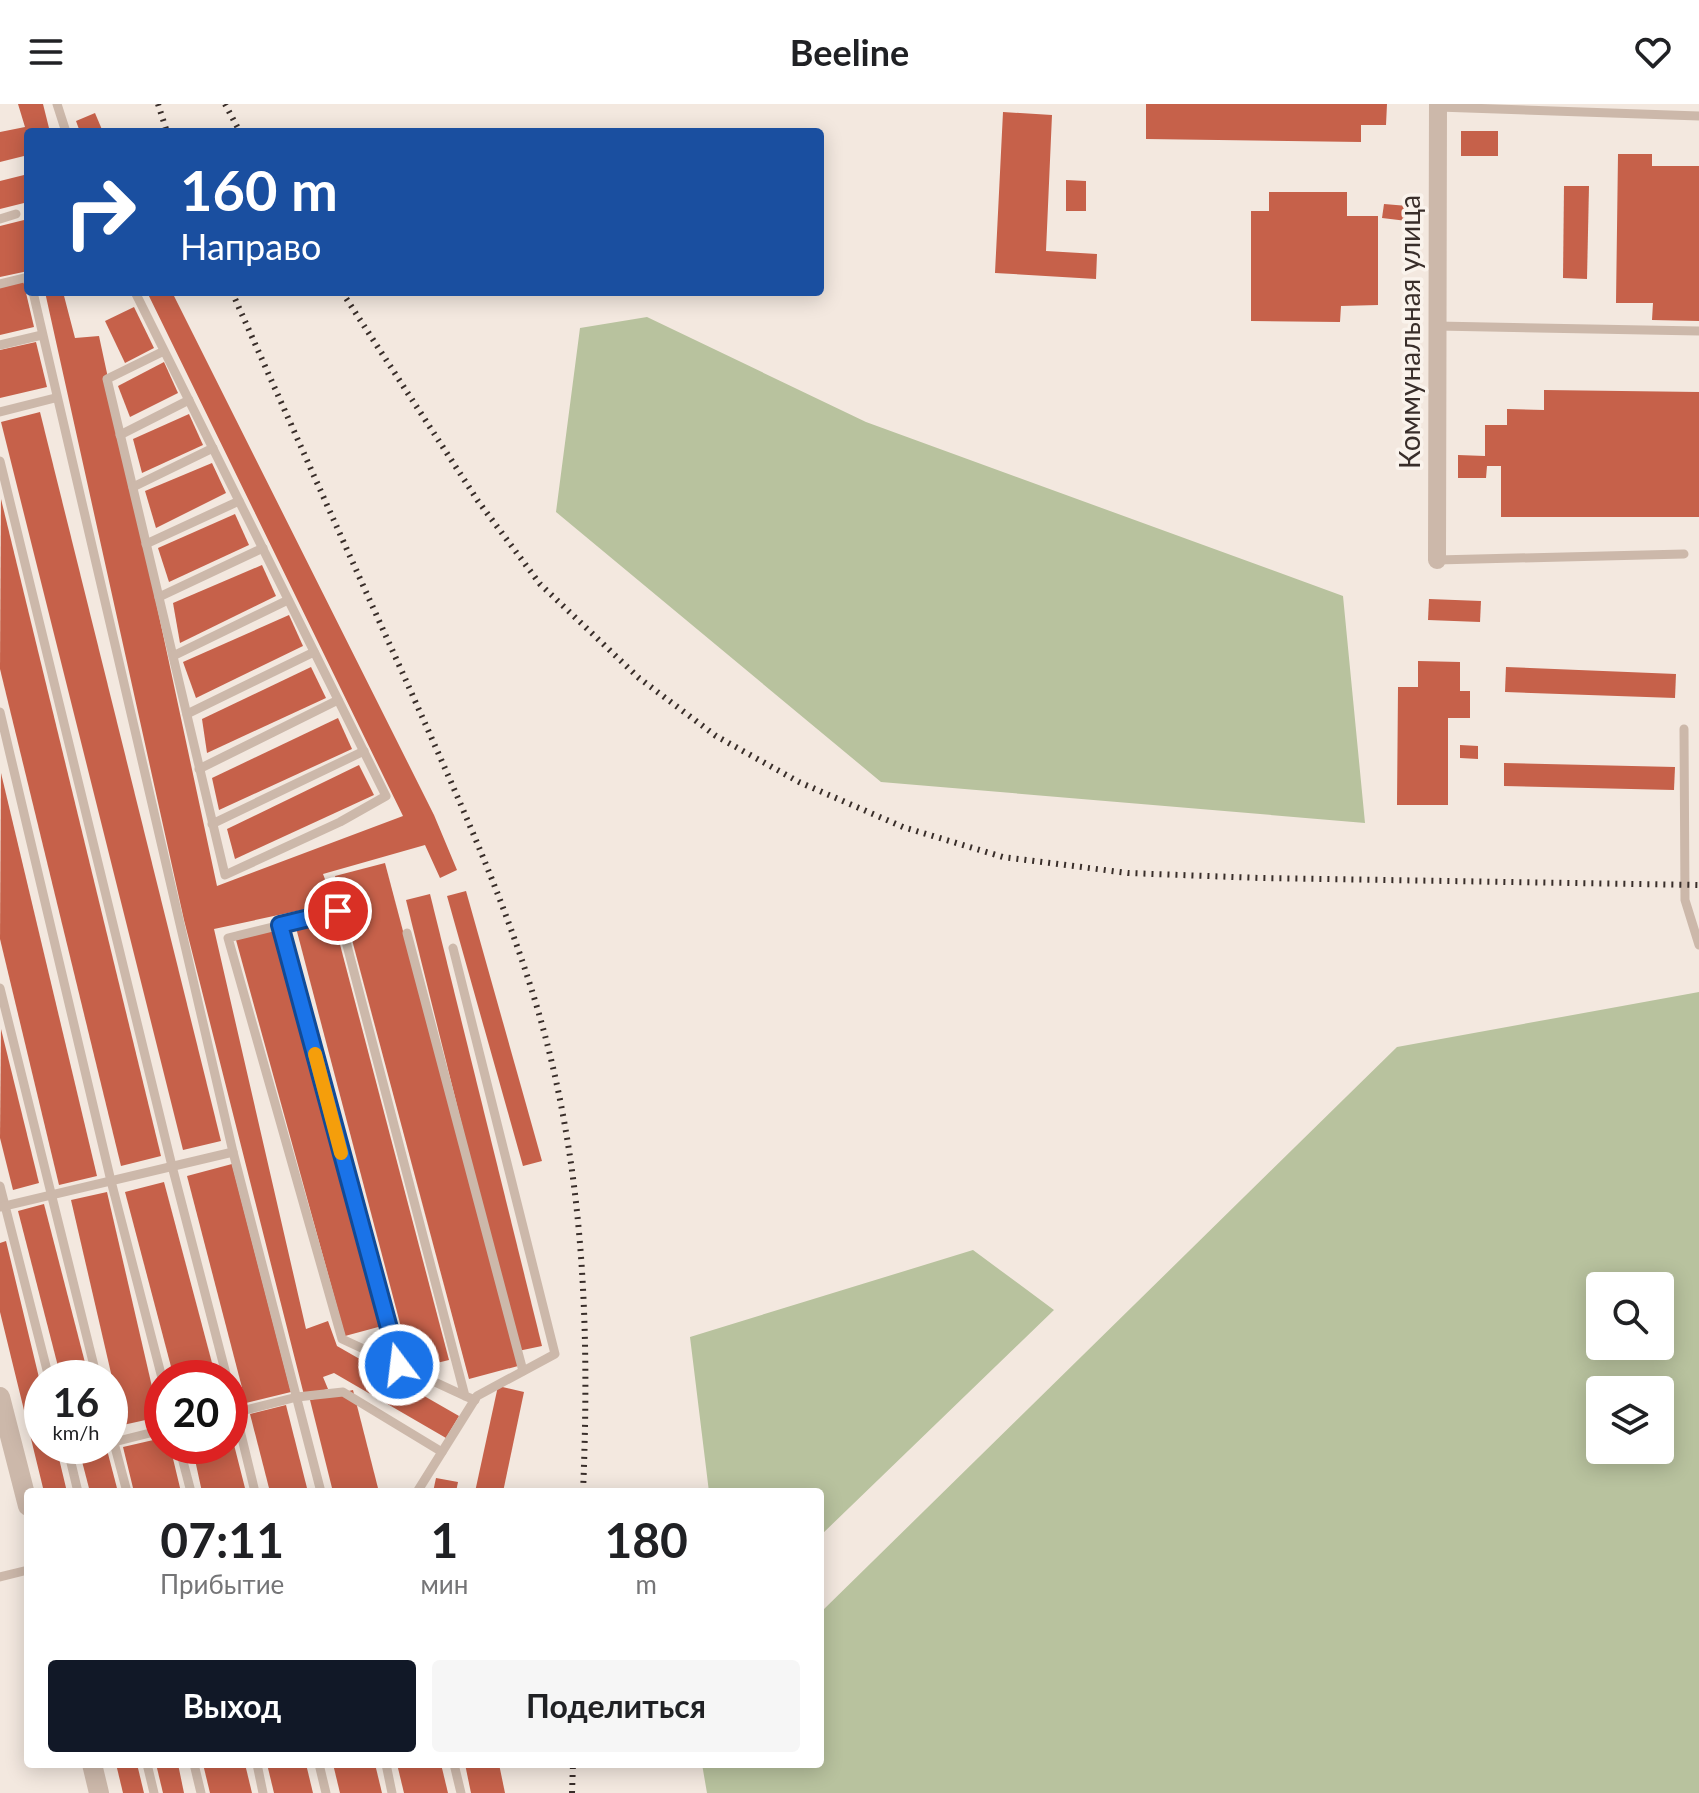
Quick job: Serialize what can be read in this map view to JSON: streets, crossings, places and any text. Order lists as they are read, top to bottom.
{
  "streets": {
    "street": ["Коммунальная улица"]
  },
  "page": {
    "header": "Beeline",
    "turn": ["160 m", "Направо"],
    "speed": "16 km/h",
    "limit": "20",
    "eta": [
      "07:11",
      "Прибытие",
      "1",
      "мин",
      "180",
      "m"
    ],
    "buttons": ["Выход", "Поделиться"]
  }
}
